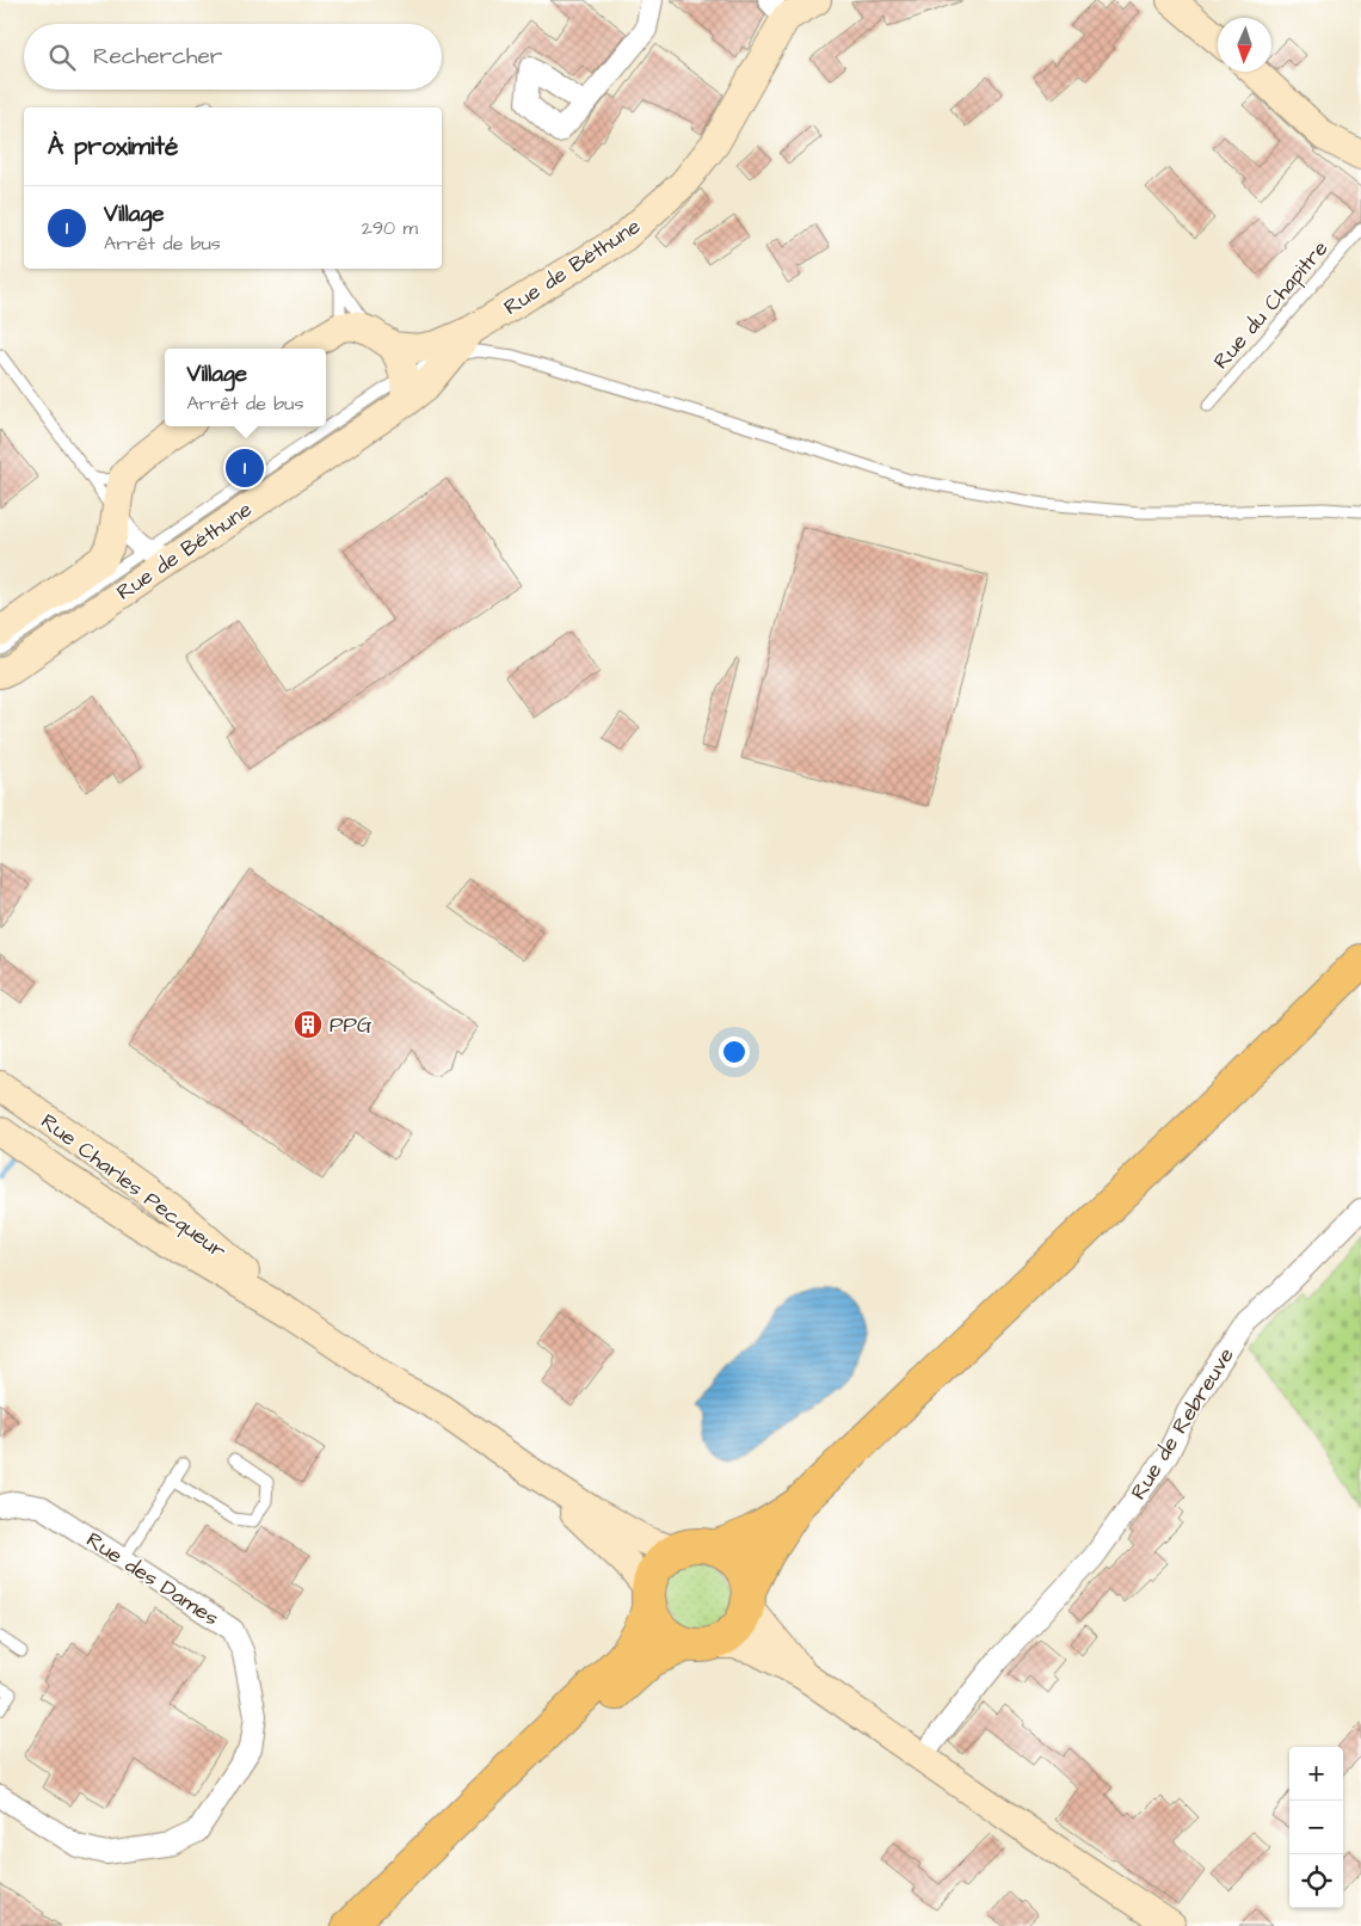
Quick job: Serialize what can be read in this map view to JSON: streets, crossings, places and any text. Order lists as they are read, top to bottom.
{
  "streets": {
    "main road": ["Rue de Béthune", "Rue Charles Pecqueur"],
    "street": ["Rue de Rebreuve", "Rue des Dames"],
    "lane": ["Rue du Chapitre"]
  },
  "places": {
    "building": ["PPG"]
  },
  "north": "bottom",
  "page": {
    "search": "Rechercher",
    "heading": "À proximité",
    "list": [
      {
        "mark": "1",
        "name": "Village",
        "note": "Arrêt de bus",
        "value": "290 m"
      }
    ],
    "popup": ["Village", "Arrêt de bus"],
    "pins": "1",
    "map_buttons": ["+", "−"]
  }
}
